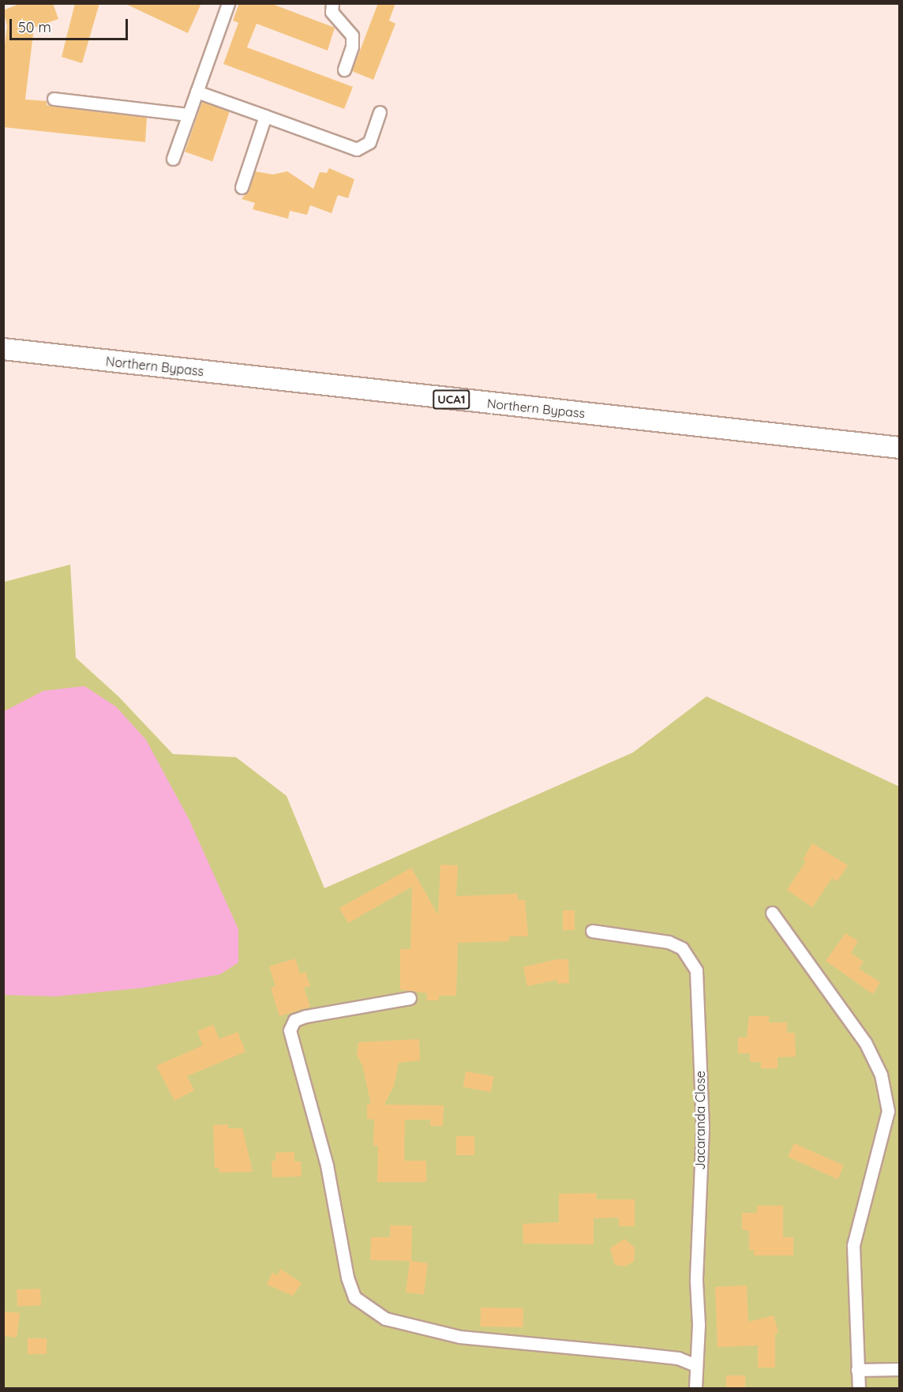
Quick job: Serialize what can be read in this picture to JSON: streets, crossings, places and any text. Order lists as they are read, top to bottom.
{
  "streets": {
    "main road": ["Northern Bypass", "UCA1"],
    "street": ["Jacaranda Close"]
  },
  "scale_bar": "50 m"
}
